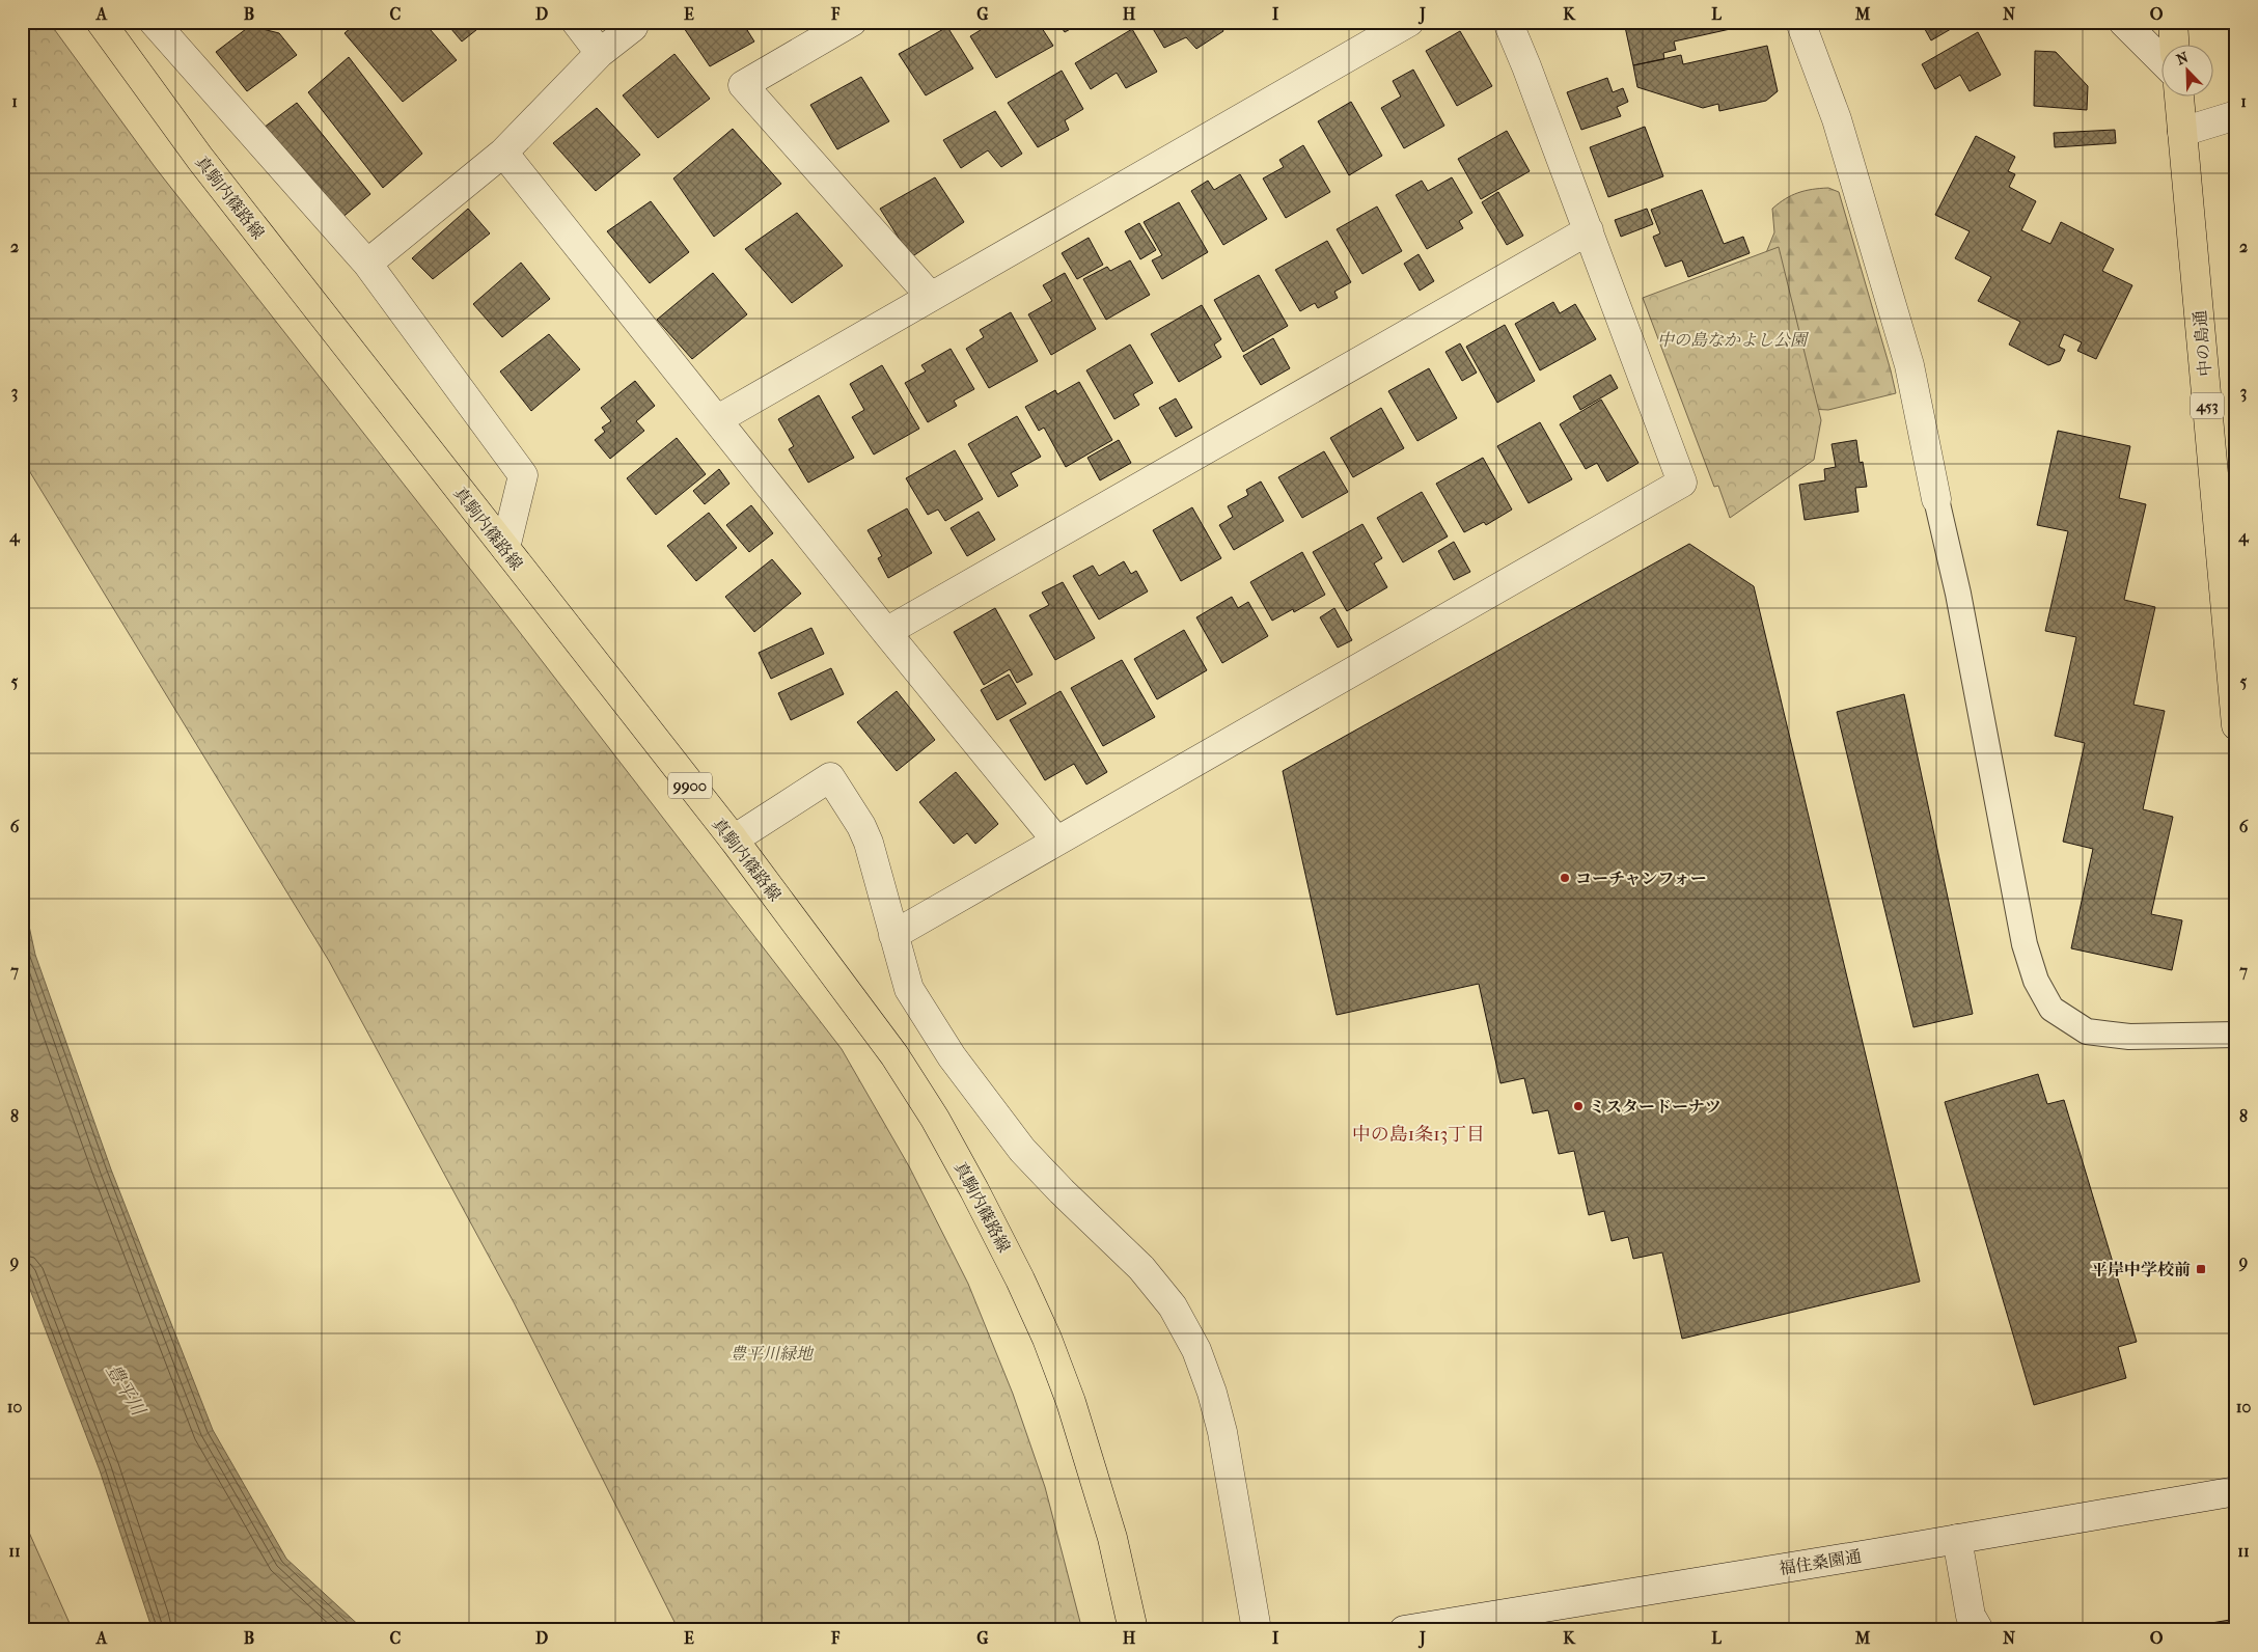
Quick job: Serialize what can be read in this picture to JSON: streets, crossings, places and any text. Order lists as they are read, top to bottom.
{
  "streets": {
    "main road": [
      "真駒内篠路線",
      "中の島通",
      "453",
      "9900"
    ],
    "street": ["福住桑園通"]
  },
  "districts": ["中の島1条13丁目"],
  "water": ["豊平川"],
  "parks": ["中の島なかよし公園", "豊平川緑地"],
  "places": {
    "other": ["コーチャンフォー", "ミスタードーナツ"],
    "transit": ["平岸中学校前"]
  },
  "north": "top left",
  "grid": {
    "columns": [
      "A",
      "B",
      "C",
      "D",
      "E",
      "F",
      "G",
      "H",
      "I",
      "J",
      "K",
      "L",
      "M",
      "N",
      "O"
    ],
    "rows": [
      "1",
      "2",
      "3",
      "4",
      "5",
      "6",
      "7",
      "8",
      "9",
      "10",
      "11"
    ]
  }
}
